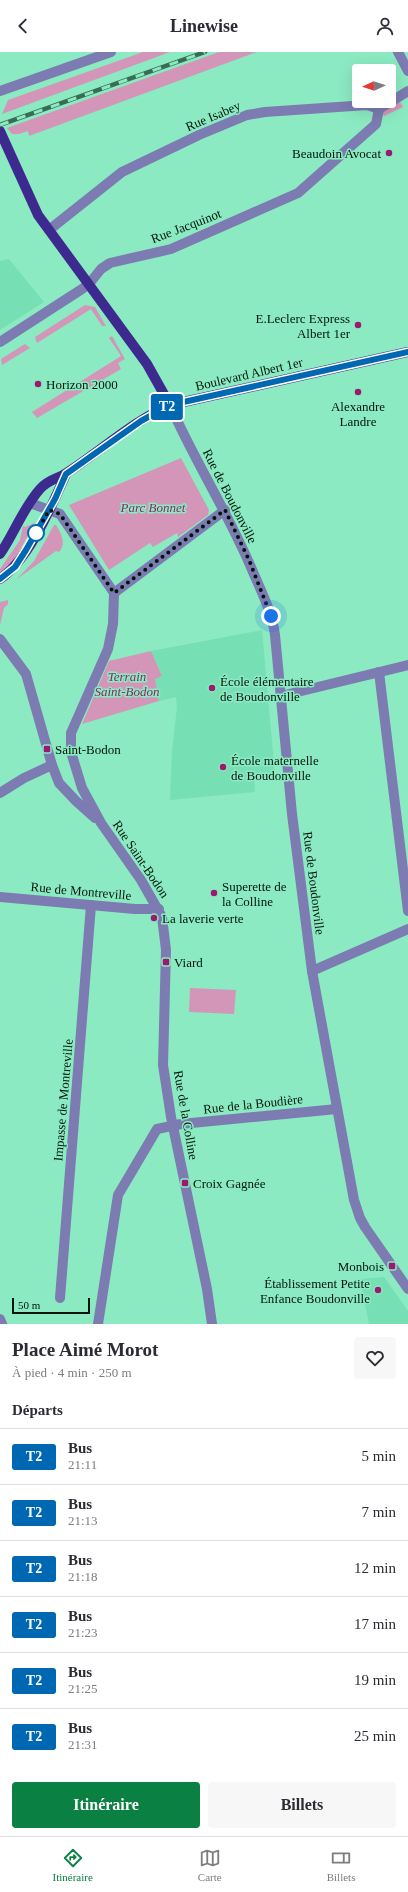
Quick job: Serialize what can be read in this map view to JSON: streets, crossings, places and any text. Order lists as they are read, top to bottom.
{
  "streets": {
    "main road": ["Boulevard Albert 1er", "Rue de Boudonville"],
    "street": [
      "Rue Isabey",
      "Rue Jacquinot",
      "Rue Saint-Bodon",
      "Rue de Montreville",
      "Impasse de Montreville",
      "Rue de la Boudière",
      "Rue de la Colline"
    ]
  },
  "crossings": [
    ["Rue Isabey", "Rue Jacquinot"],
    ["Rue Isabey", "Rue de Boudonville"],
    ["Rue Jacquinot", "Rue de Boudonville"],
    ["Boulevard Albert 1er", "Rue de Boudonville"],
    ["Rue de Boudonville", "Rue de la Boudière"],
    ["Rue Saint-Bodon", "Rue de Montreville"],
    ["Rue Saint-Bodon", "Rue de la Colline"],
    ["Rue de Montreville", "Impasse de Montreville"],
    ["Rue de Montreville", "Rue de la Colline"],
    ["Rue de la Boudière", "Rue de la Colline"]
  ],
  "parks": ["Parc Bonnet", "Terrain Saint-Bodon"],
  "places": {
    "other": [
      "Beaudoin Avocat",
      "E.Leclerc Express Albert 1er",
      "Horizon 2000",
      "Alexandre Landre",
      "École élémentaire de Boudonville",
      "École maternelle de Boudonville",
      "Superette de la Colline",
      "La laverie verte",
      "Établissement Petite Enfance Boudonville"
    ],
    "transit": [
      "Saint-Bodon",
      "Viard",
      "Croix Gagnée",
      "Monbois"
    ]
  },
  "lines": ["bus line T2"],
  "scale_bar": "50 m",
  "north": "left",
  "page": {
    "header": "Linewise",
    "on_map": "T2",
    "scale": "50 m",
    "heading": [
      ["Place Aimé Morot", "À pied · 4 min · 250 m"],
      "Départs"
    ],
    "list": [
      {
        "mark": "T2",
        "name": "Bus",
        "note": "21:11",
        "value": "5 min"
      },
      {
        "mark": "T2",
        "name": "Bus",
        "note": "21:13",
        "value": "7 min"
      },
      {
        "mark": "T2",
        "name": "Bus",
        "note": "21:18",
        "value": "12 min"
      },
      {
        "mark": "T2",
        "name": "Bus",
        "note": "21:23",
        "value": "17 min"
      },
      {
        "mark": "T2",
        "name": "Bus",
        "note": "21:25",
        "value": "19 min"
      },
      {
        "mark": "T2",
        "name": "Bus",
        "note": "21:31",
        "value": "25 min"
      }
    ],
    "buttons": ["Itinéraire", "Billets"],
    "tabs": ["Itinéraire", "Carte", "Billets"]
  }
}
